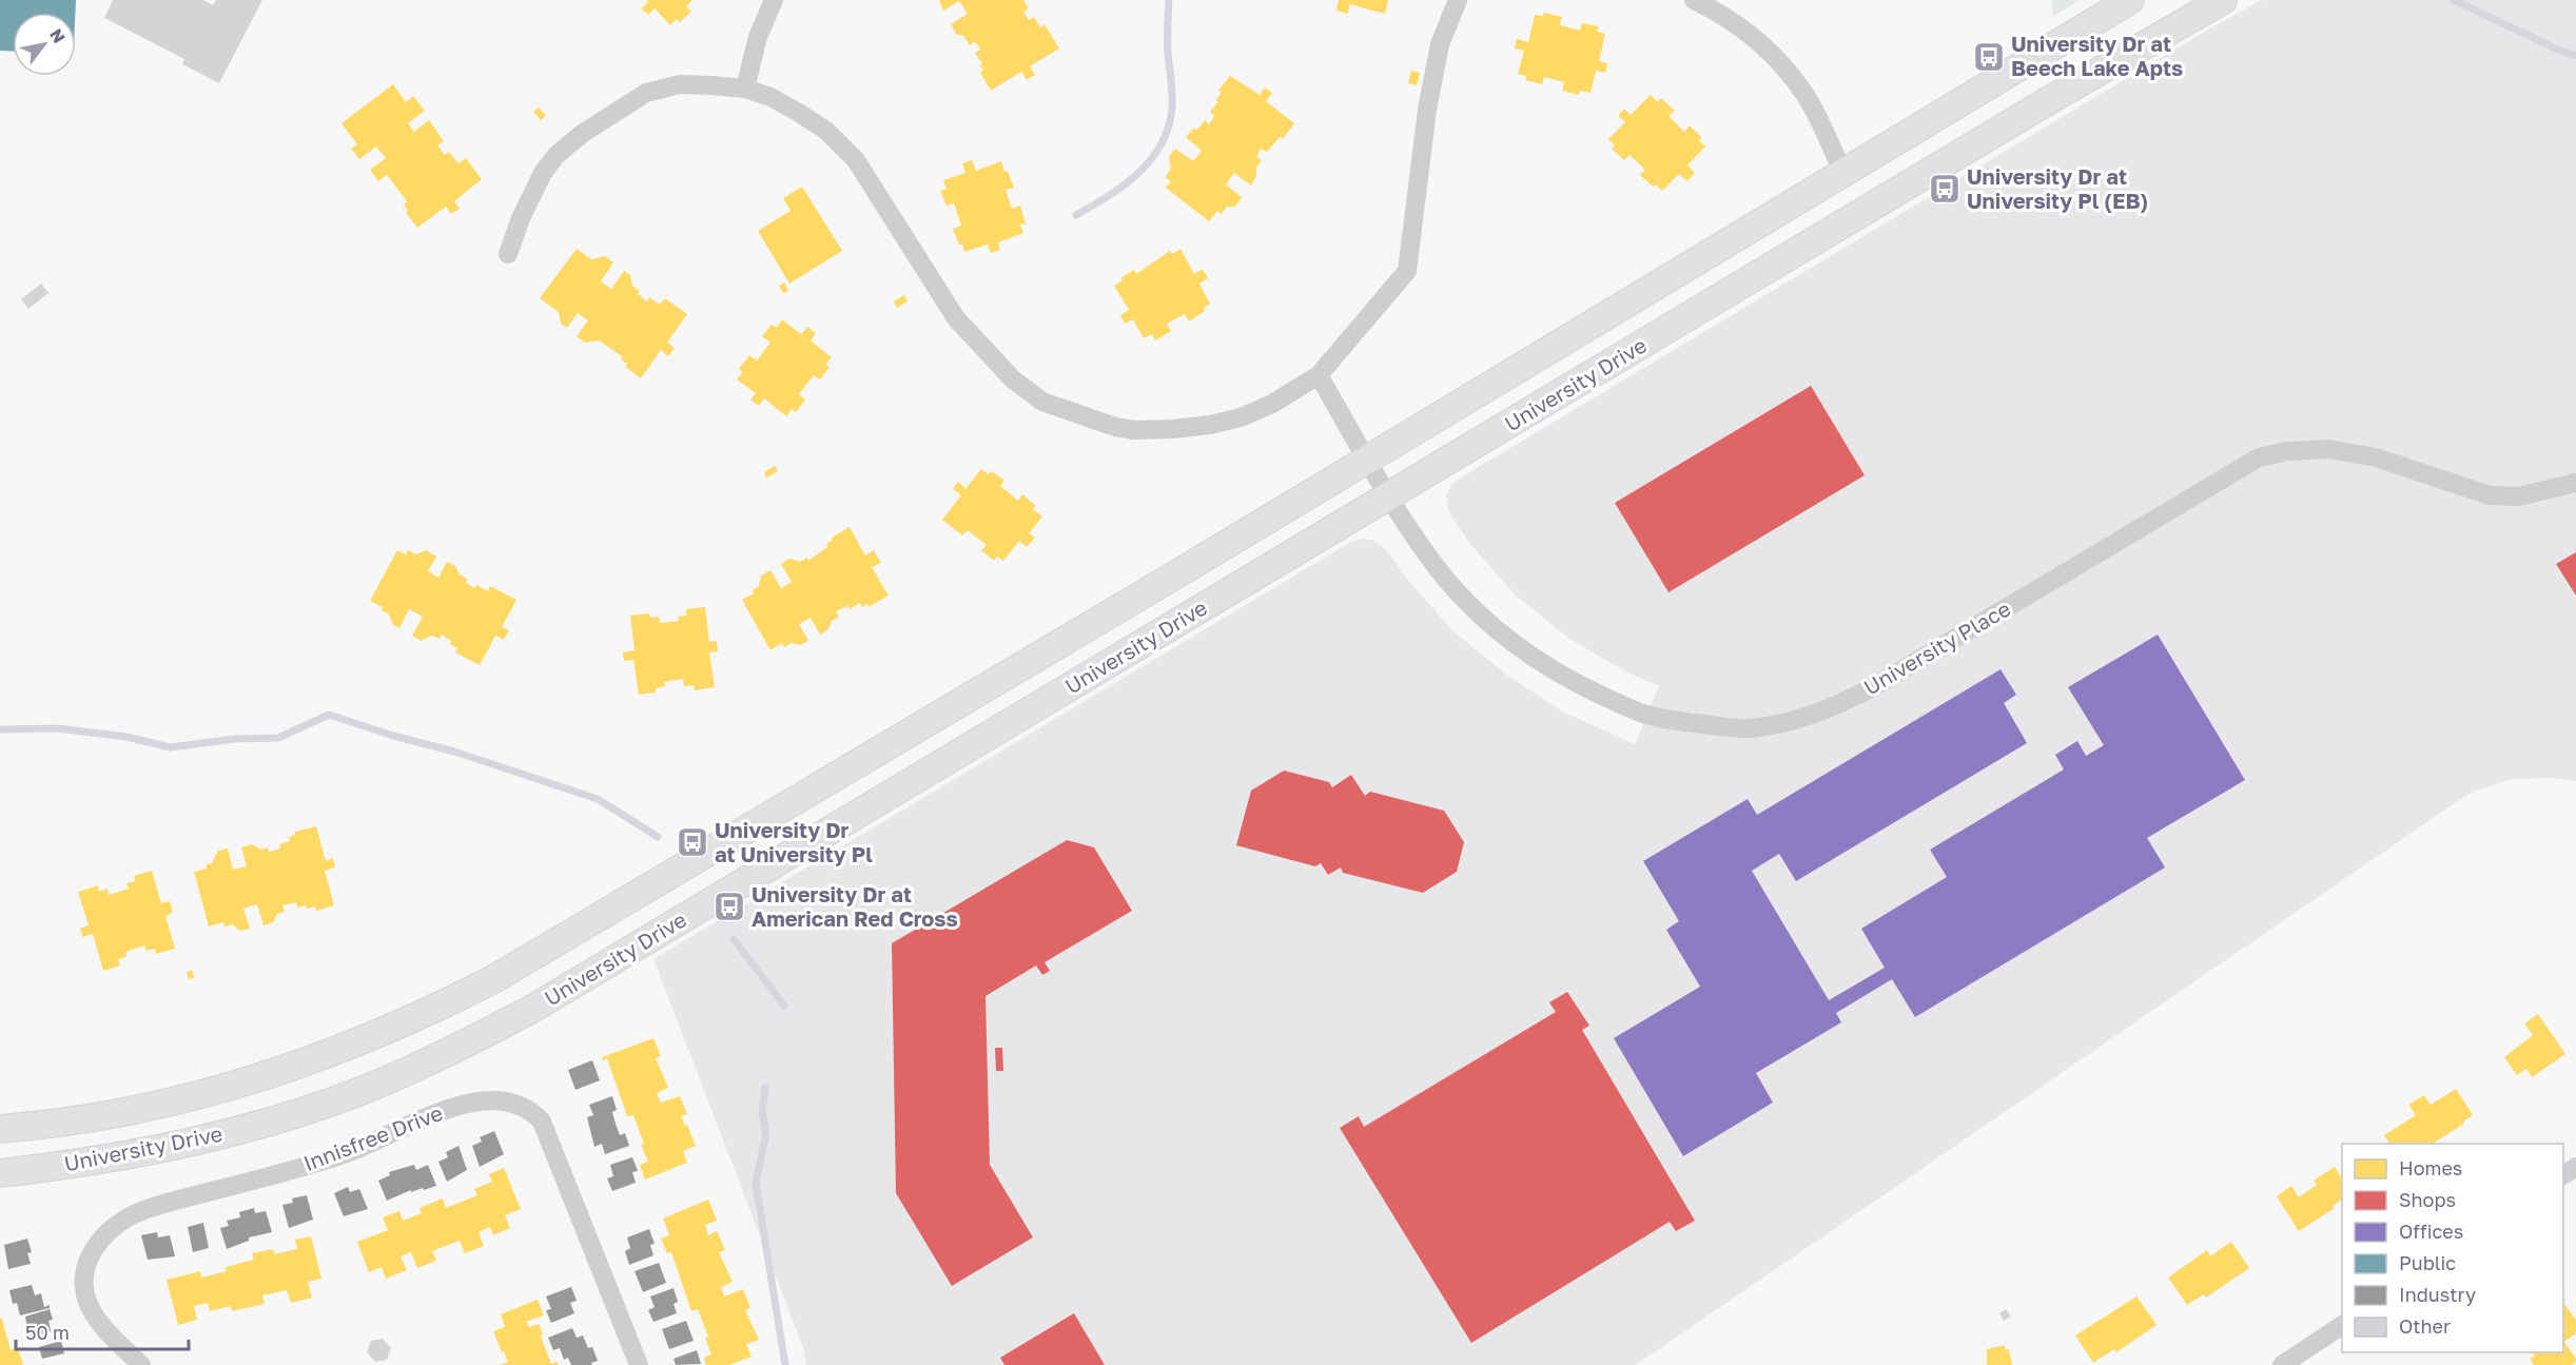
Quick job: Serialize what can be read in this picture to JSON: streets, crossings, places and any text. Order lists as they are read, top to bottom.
{
  "streets": {
    "main road": ["University Drive"],
    "street": ["University Place", "Innisfree Drive"]
  },
  "crossings": [
    ["University Drive", "University Place"]
  ],
  "places": {
    "bus stop": [
      "University Dr at Beech Lake Apts",
      "University Dr at University Pl (EB)",
      "University Dr at University Pl",
      "University Dr at American Red Cross"
    ]
  },
  "legend": [
    "Homes",
    "Shops",
    "Offices",
    "Public",
    "Industry",
    "Other"
  ],
  "scale_bar": "50 m",
  "north": "top right"
}
